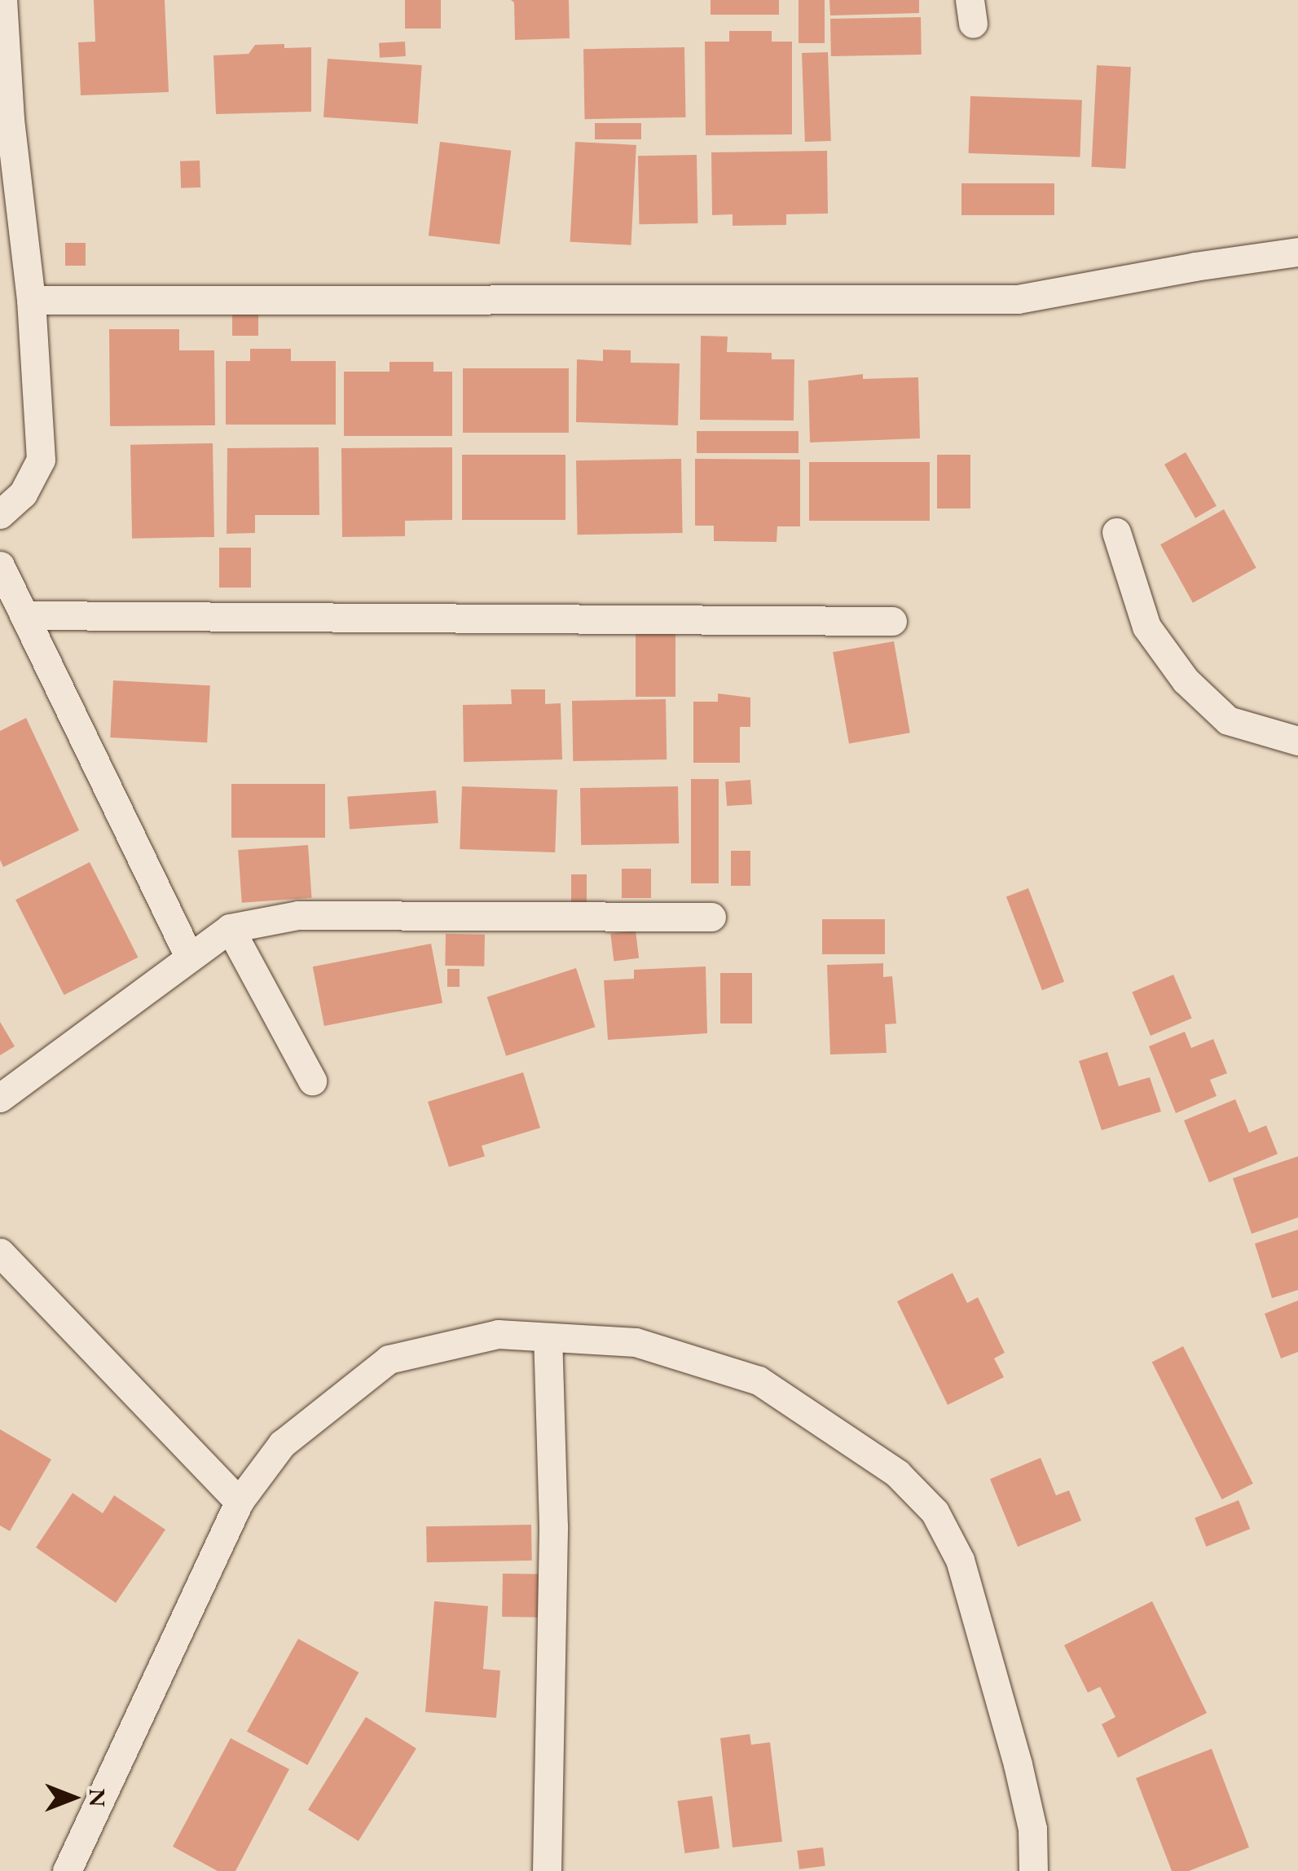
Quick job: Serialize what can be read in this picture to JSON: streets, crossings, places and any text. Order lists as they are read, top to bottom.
{
  "north": "right"
}
